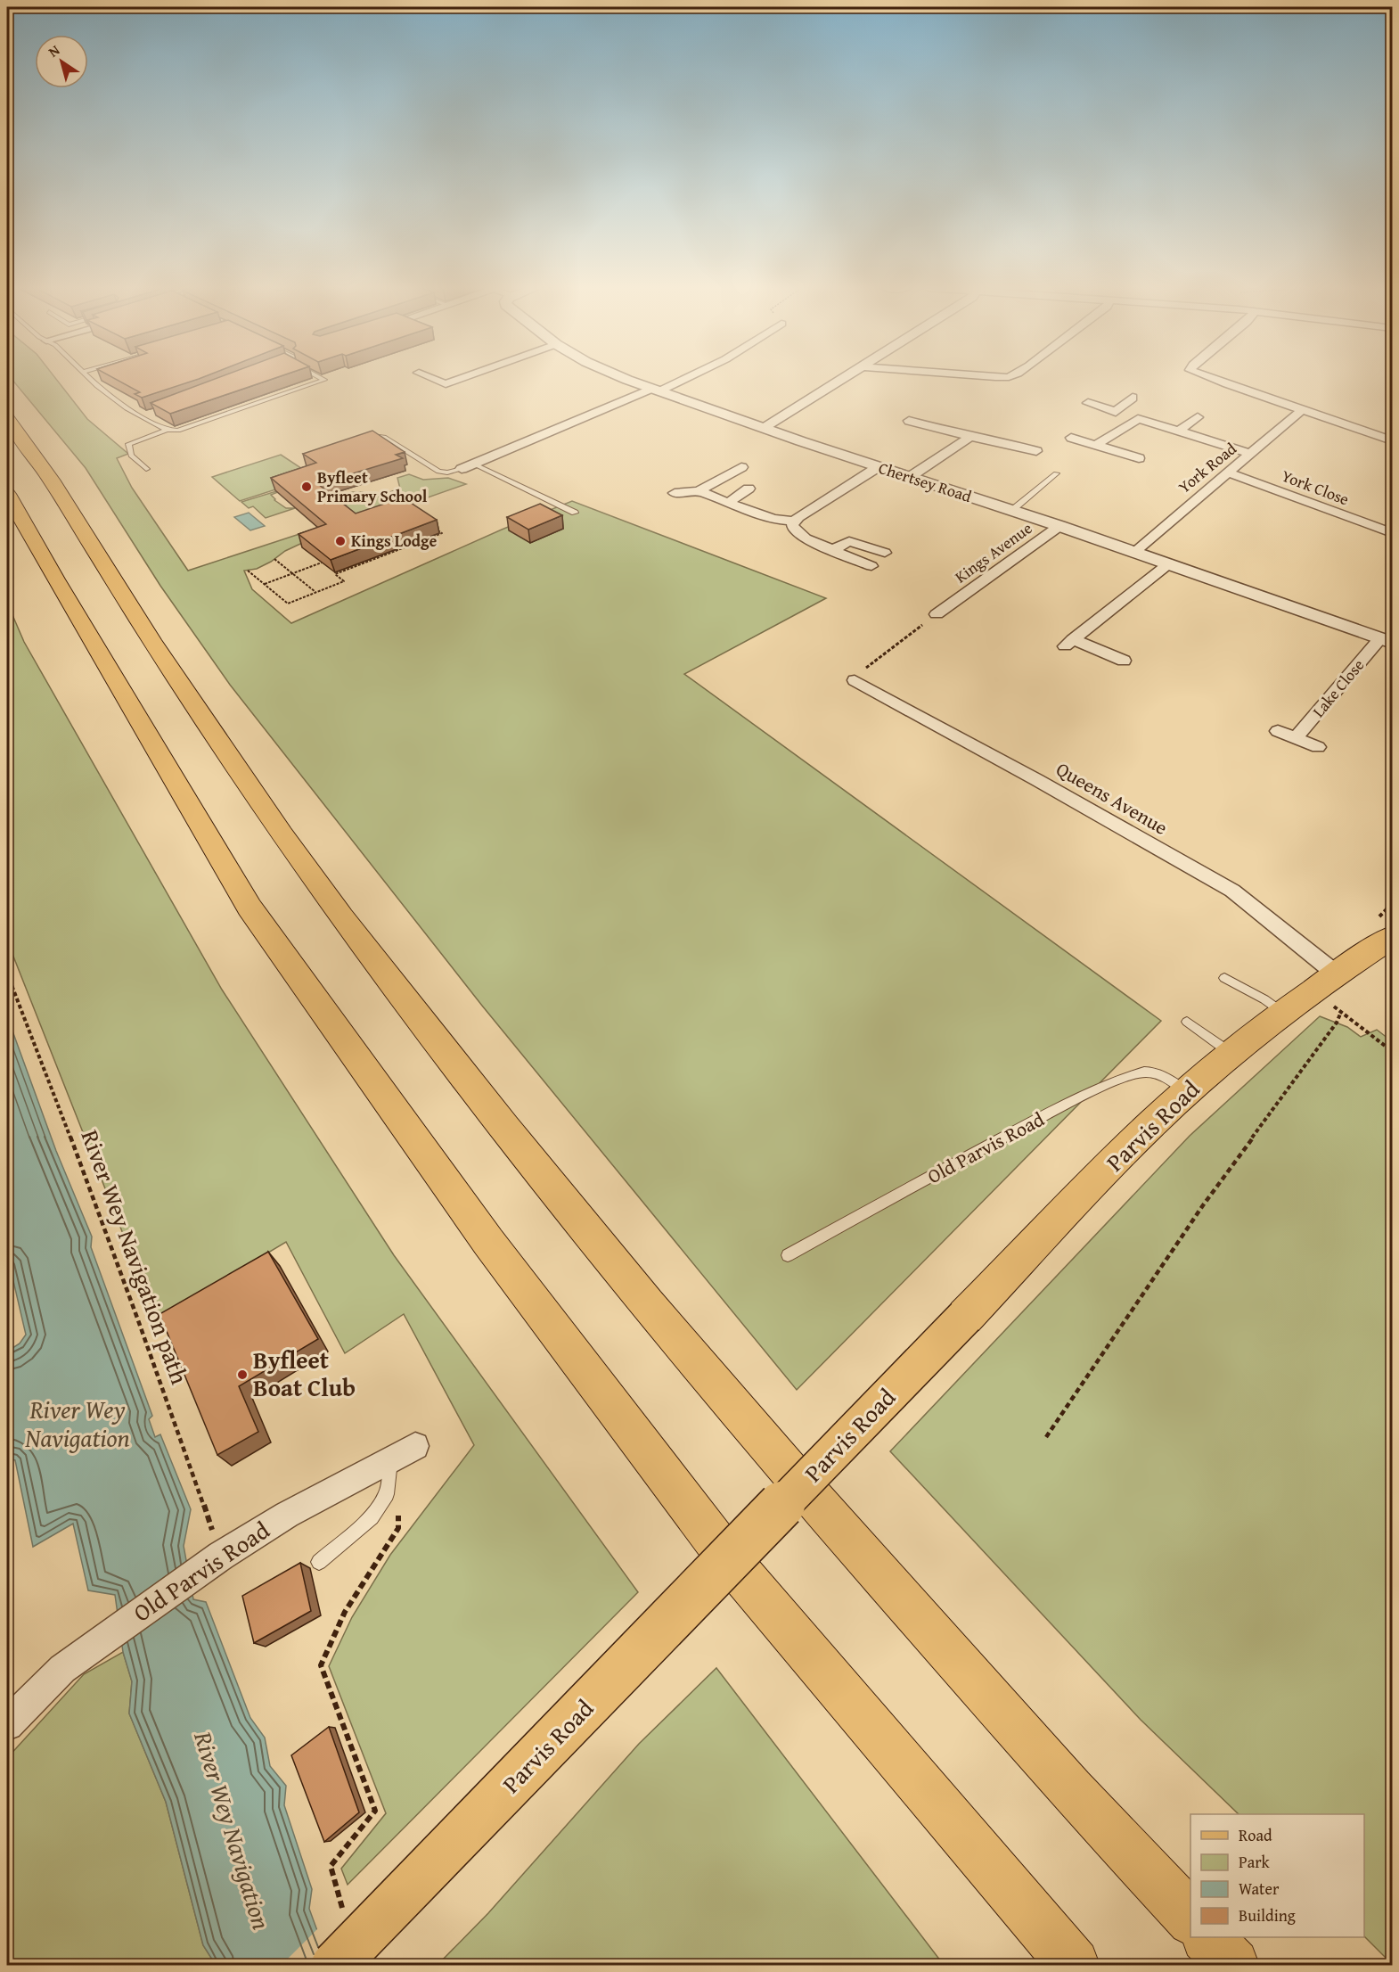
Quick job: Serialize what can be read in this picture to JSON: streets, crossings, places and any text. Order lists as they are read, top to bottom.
{
  "streets": {
    "main road": ["Parvis Road"],
    "street": [
      "York Road",
      "Chertsey Road",
      "York Close",
      "Kings Avenue",
      "Lake Close",
      "Queens Avenue",
      "Old Parvis Road"
    ],
    "path": ["River Wey Navigation path"]
  },
  "crossings": [
    ["York Road", "Chertsey Road"],
    ["York Road", "York Close"],
    ["Chertsey Road", "Kings Avenue"],
    ["Chertsey Road", "Lake Close"],
    ["Queens Avenue", "Parvis Road"],
    ["Parvis Road", "Old Parvis Road"],
    ["Old Parvis Road", "River Wey Navigation path"]
  ],
  "water": ["River Wey Navigation"],
  "places": ["Byfleet Primary School", "Kings Lodge", "Byfleet Boat Club"],
  "legend": [
    "Road",
    "Park",
    "Water",
    "Building"
  ],
  "north": "top left"
}
